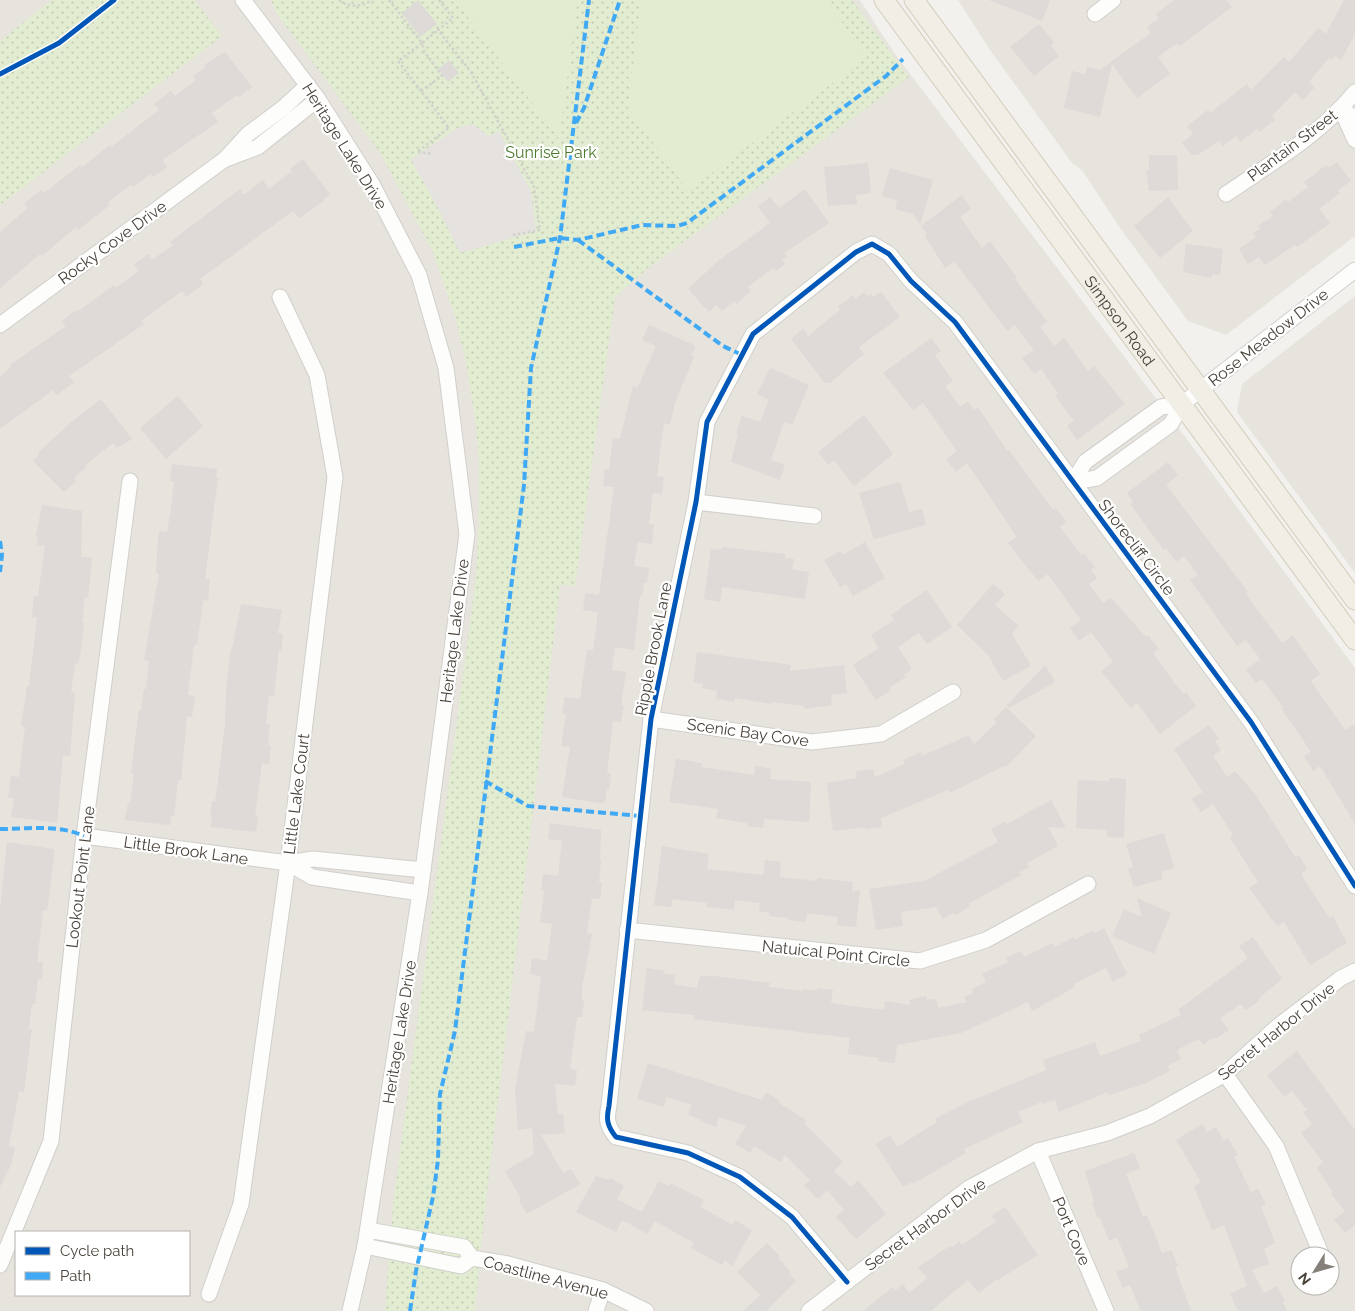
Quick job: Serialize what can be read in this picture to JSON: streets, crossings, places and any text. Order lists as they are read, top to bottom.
{
  "streets": {
    "main road": ["Simpson Road"],
    "street": [
      "Plantain Street",
      "Heritage Lake Drive",
      "Rocky Cove Drive",
      "Rose Meadow Drive",
      "Shorecliff Circle",
      "Ripple Brook Lane",
      "Scenic Bay Cove",
      "Little Lake Court",
      "Little Brook Lane",
      "Lookout Point Lane",
      "Natuical Point Circle",
      "Secret Harbor Drive",
      "Port Cove",
      "Coastline Avenue"
    ]
  },
  "crossings": [
    ["Heritage Lake Drive", "Rocky Cove Drive"],
    ["Heritage Lake Drive", "Little Brook Lane"],
    ["Heritage Lake Drive", "Coastline Avenue"],
    ["Simpson Road", "Rose Meadow Drive"],
    ["Shorecliff Circle", "Ripple Brook Lane"],
    ["Ripple Brook Lane", "Scenic Bay Cove"],
    ["Ripple Brook Lane", "Natuical Point Circle"],
    ["Ripple Brook Lane", "Secret Harbor Drive"],
    ["Little Lake Court", "Little Brook Lane"],
    ["Little Brook Lane", "Lookout Point Lane"],
    ["Secret Harbor Drive", "Port Cove"]
  ],
  "parks": ["Sunrise Park"],
  "legend": ["Cycle path", "Path"],
  "north": "bottom left"
}
